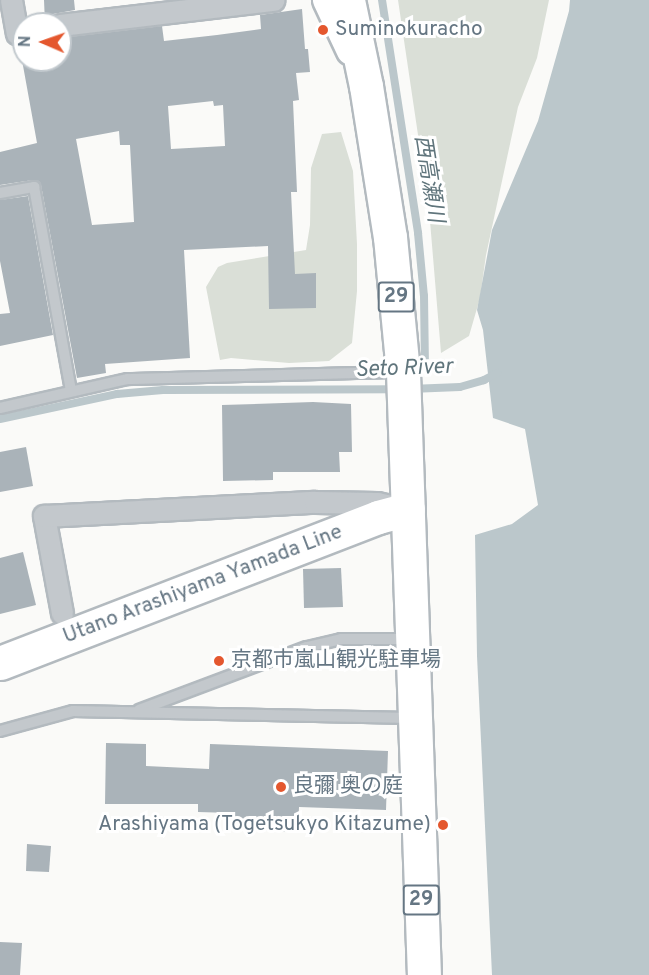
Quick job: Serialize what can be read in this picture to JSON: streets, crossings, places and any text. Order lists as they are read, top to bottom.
{
  "streets": {
    "main road": ["29", "Utano Arashiyama Yamada Line"]
  },
  "crossings": [
    ["29", "Utano Arashiyama Yamada Line"]
  ],
  "water": ["西高瀬川", "Seto River"],
  "places": [
    "Suminokuracho",
    "京都市嵐山観光駐車場",
    "良彌 奥の庭",
    "Arashiyama (Togetsukyo Kitazume)"
  ],
  "north": "left"
}
